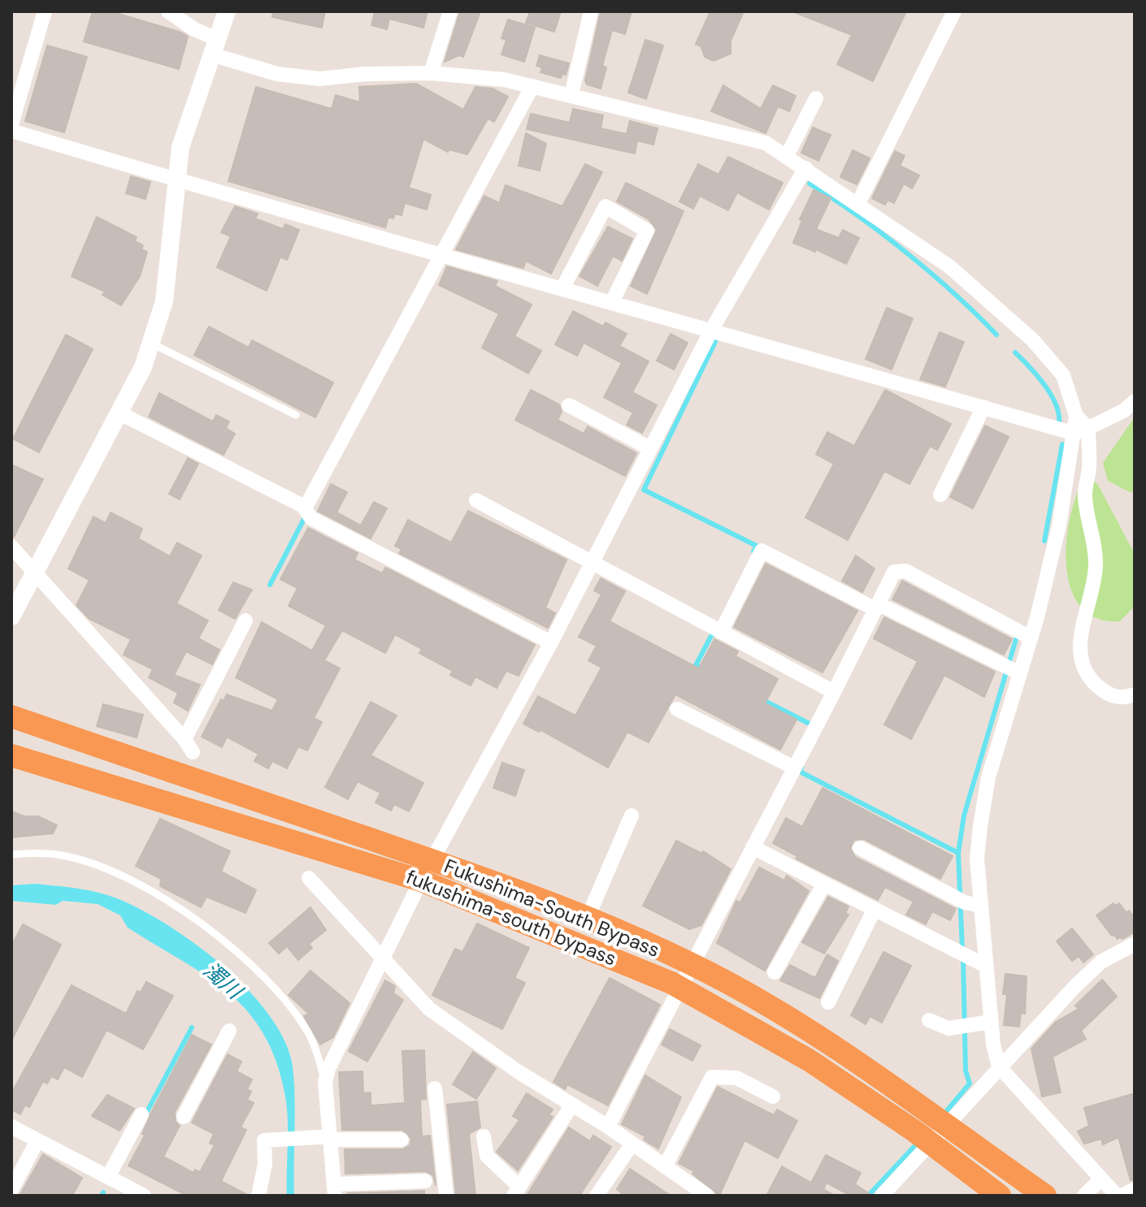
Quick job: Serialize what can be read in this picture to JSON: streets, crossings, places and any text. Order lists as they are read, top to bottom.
{
  "streets": {
    "highway": ["Fukushima-South Bypass", "fukushima-south bypass"]
  },
  "crossings": [
    ["Fukushima-South Bypass", "fukushima-south bypass"]
  ],
  "water": ["濁川"]
}
